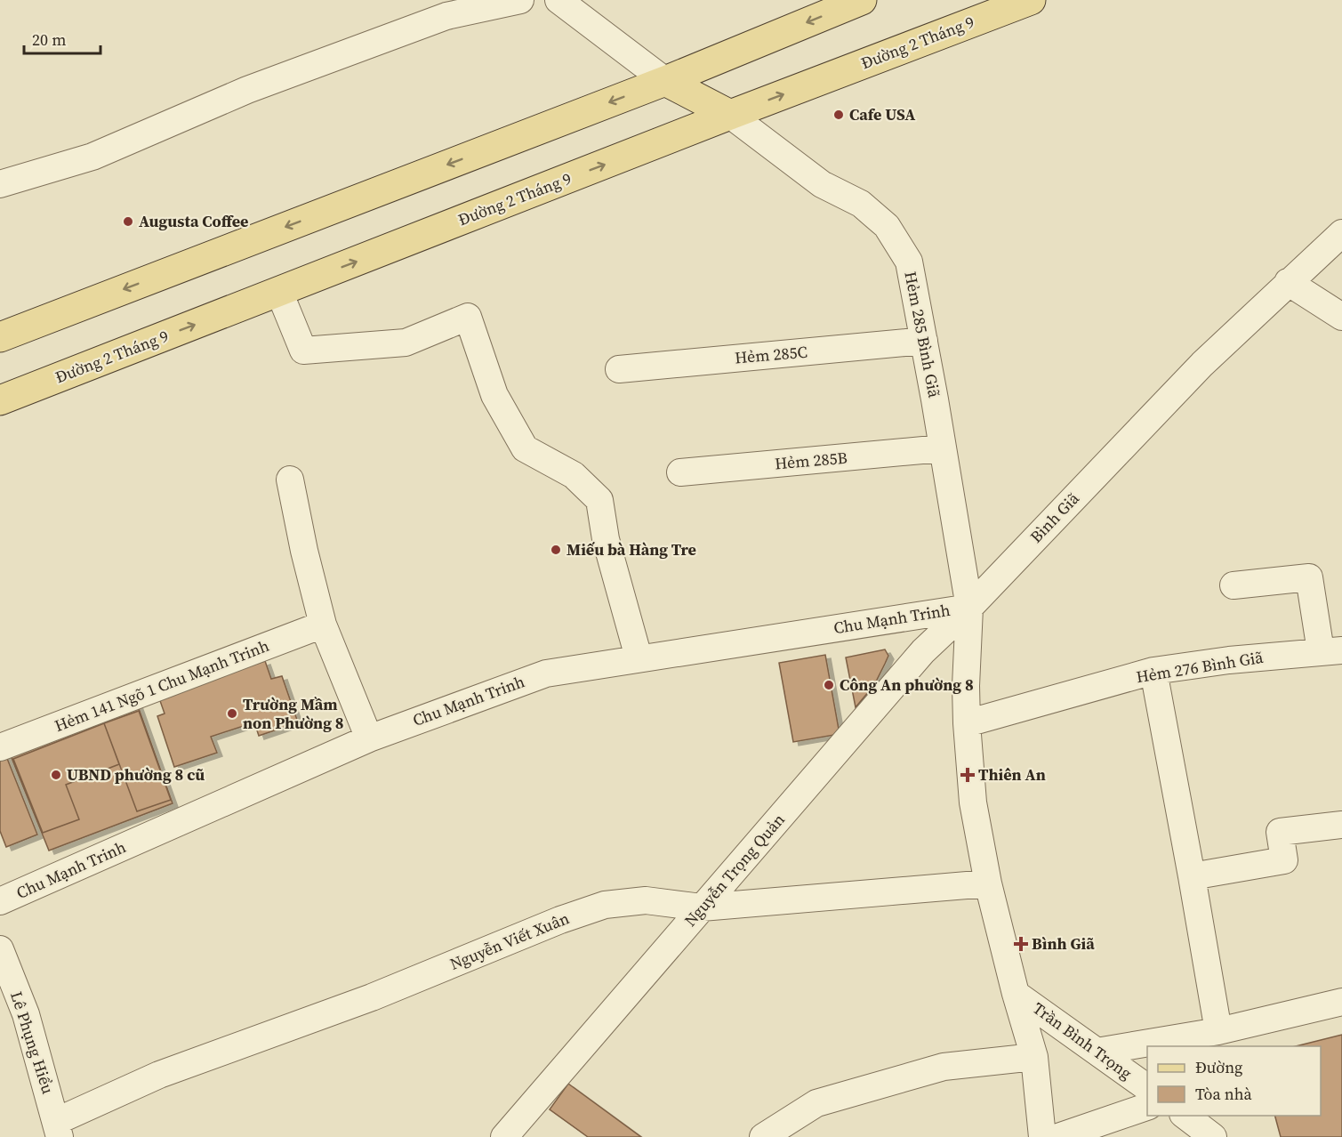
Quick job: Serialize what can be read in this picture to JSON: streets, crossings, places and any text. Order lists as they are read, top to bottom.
{
  "streets": {
    "main road": ["Đường 2 Tháng 9"],
    "street": [
      "Hẻm 285 Bình Giã",
      "Hẻm 285C",
      "Hẻm 285B",
      "Bình Giã",
      "Chu Mạnh Trinh",
      "Hẻm 276 Bình Giã",
      "Hẻm 141 Ngõ 1 Chu Mạnh Trinh",
      "Nguyễn Trọng Quản",
      "Nguyễn Viết Xuân",
      "Trần Bình Trọng",
      "Lê Phụng Hiểu"
    ]
  },
  "crossings": [
    ["Đường 2 Tháng 9", "Hẻm 285 Bình Giã"],
    ["Hẻm 285 Bình Giã", "Hẻm 285C"],
    ["Hẻm 285 Bình Giã", "Hẻm 285B"],
    ["Hẻm 285 Bình Giã", "Bình Giã"],
    ["Hẻm 285 Bình Giã", "Chu Mạnh Trinh"],
    ["Hẻm 285 Bình Giã", "Nguyễn Trọng Quản"],
    ["Bình Giã", "Chu Mạnh Trinh"],
    ["Bình Giã", "Nguyễn Trọng Quản"],
    ["Chu Mạnh Trinh", "Nguyễn Trọng Quản"],
    ["Nguyễn Trọng Quản", "Nguyễn Viết Xuân"],
    ["Nguyễn Viết Xuân", "Lê Phụng Hiểu"]
  ],
  "places": {
    "other": [
      "Cafe USA",
      "Augusta Coffee",
      "Miếu bà Hàng Tre",
      "Công An phường 8",
      "Trường Mầm non Phường 8",
      "UBND phường 8 cũ"
    ],
    "health": ["Thiên An", "Bình Giã"]
  },
  "legend": ["Đường", "Tòa nhà"],
  "scale_bar": "20 m"
}
